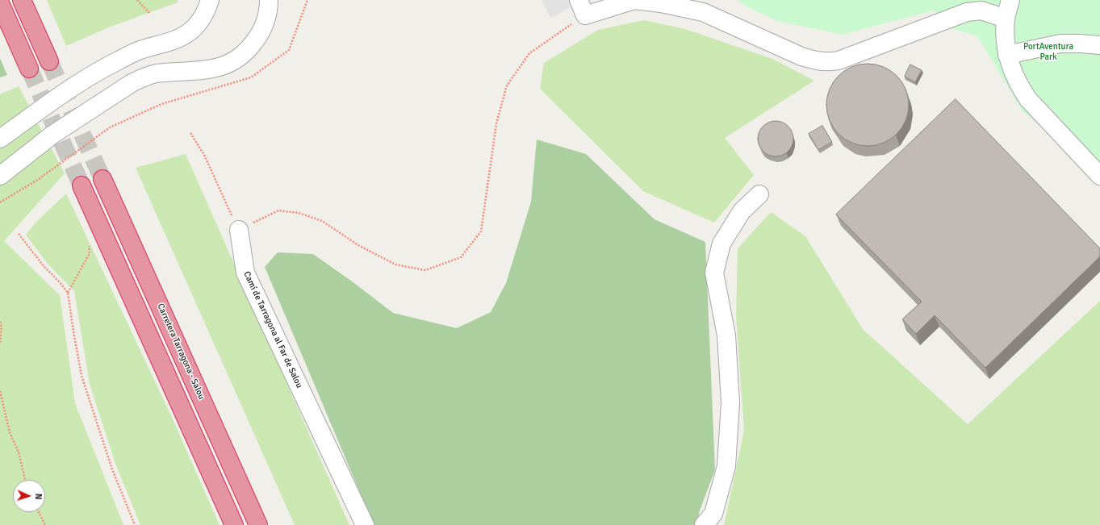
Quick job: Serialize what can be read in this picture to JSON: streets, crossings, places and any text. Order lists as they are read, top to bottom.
{
  "streets": {
    "highway": ["Carretera Tarragona - Salou"],
    "street": ["Camí de Tarragona al Far de Salou"]
  },
  "parks": ["PortAventura Park"],
  "north": "right"
}
